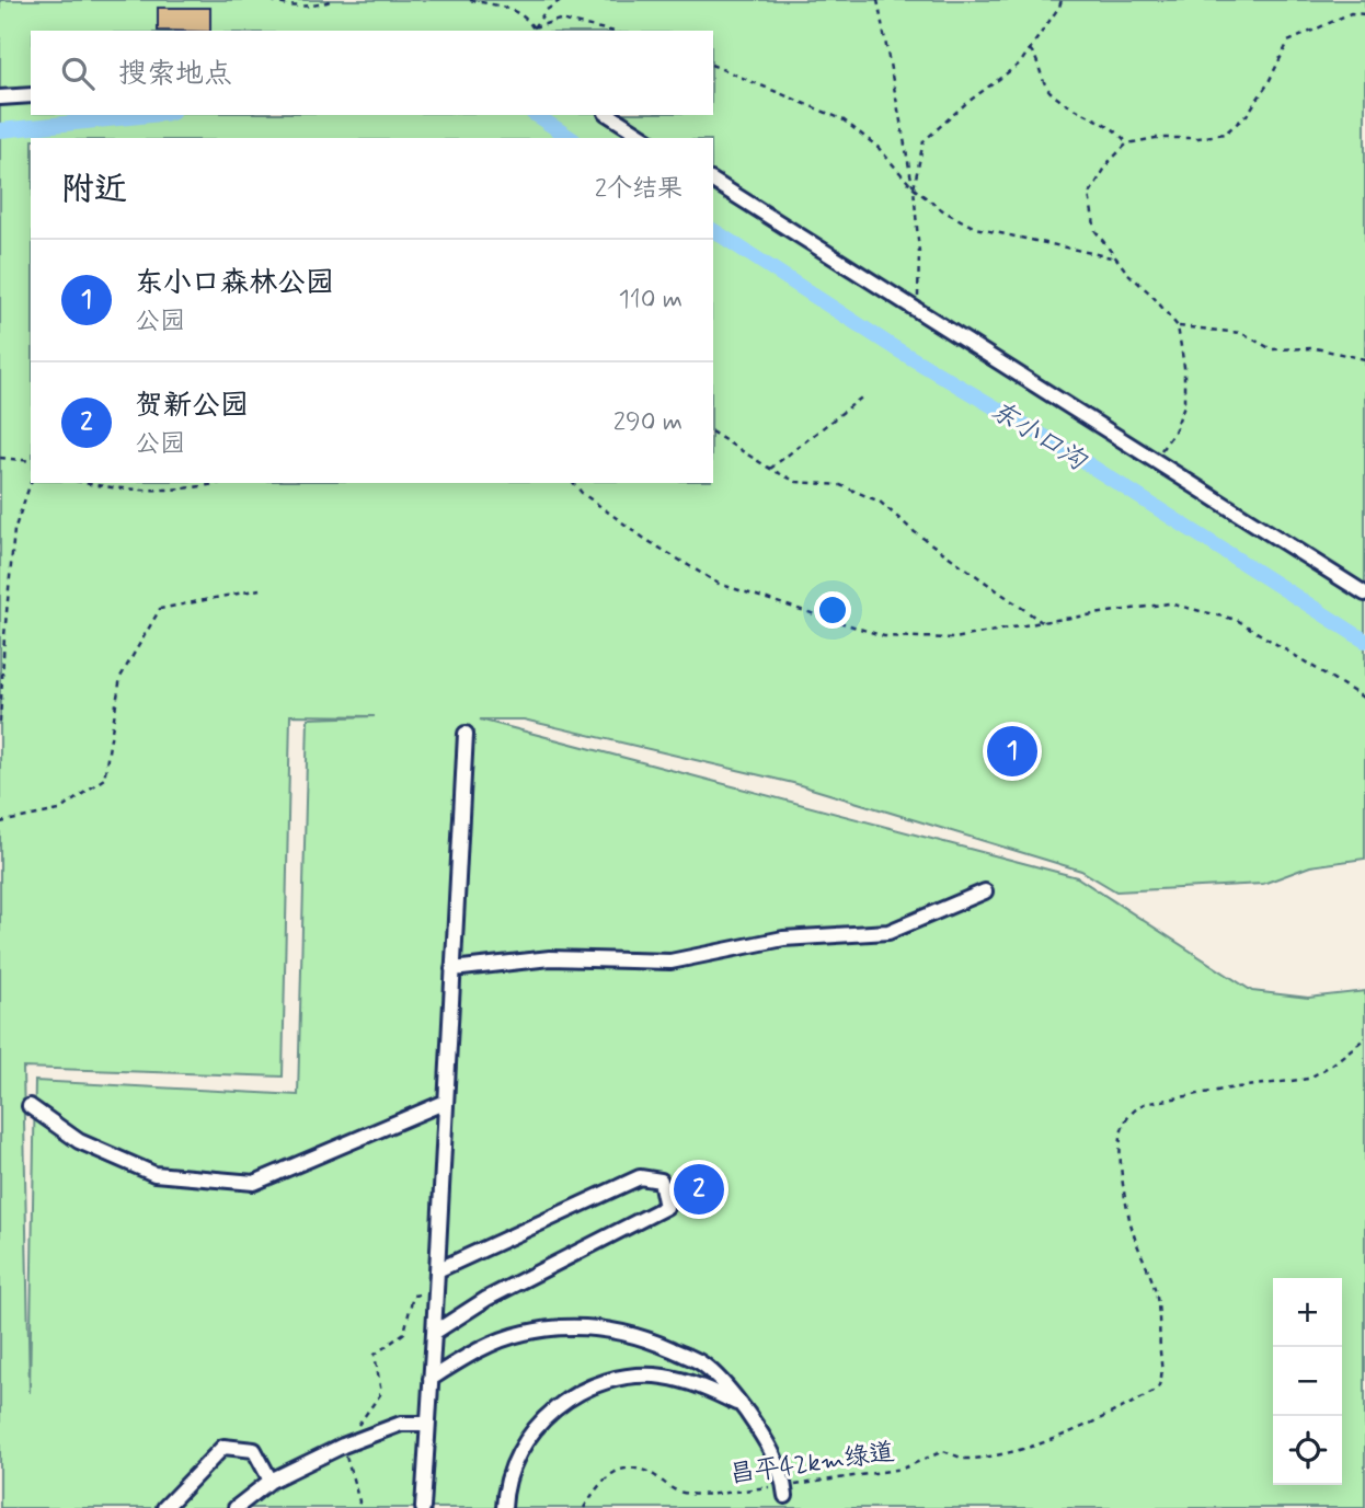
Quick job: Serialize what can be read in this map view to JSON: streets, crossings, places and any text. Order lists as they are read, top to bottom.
{
  "streets": {
    "path": ["昌平42km绿道"]
  },
  "water": ["东小口沟"],
  "page": {
    "search": "搜索地点",
    "heading": ["附近", "2个结果"],
    "list": [
      {
        "mark": "1",
        "name": "东小口森林公园",
        "note": "公园",
        "value": "110 m"
      },
      {
        "mark": "2",
        "name": "贺新公园",
        "note": "公园",
        "value": "290 m"
      }
    ],
    "pins": ["1", "2"],
    "map_buttons": ["+", "−"]
  }
}
